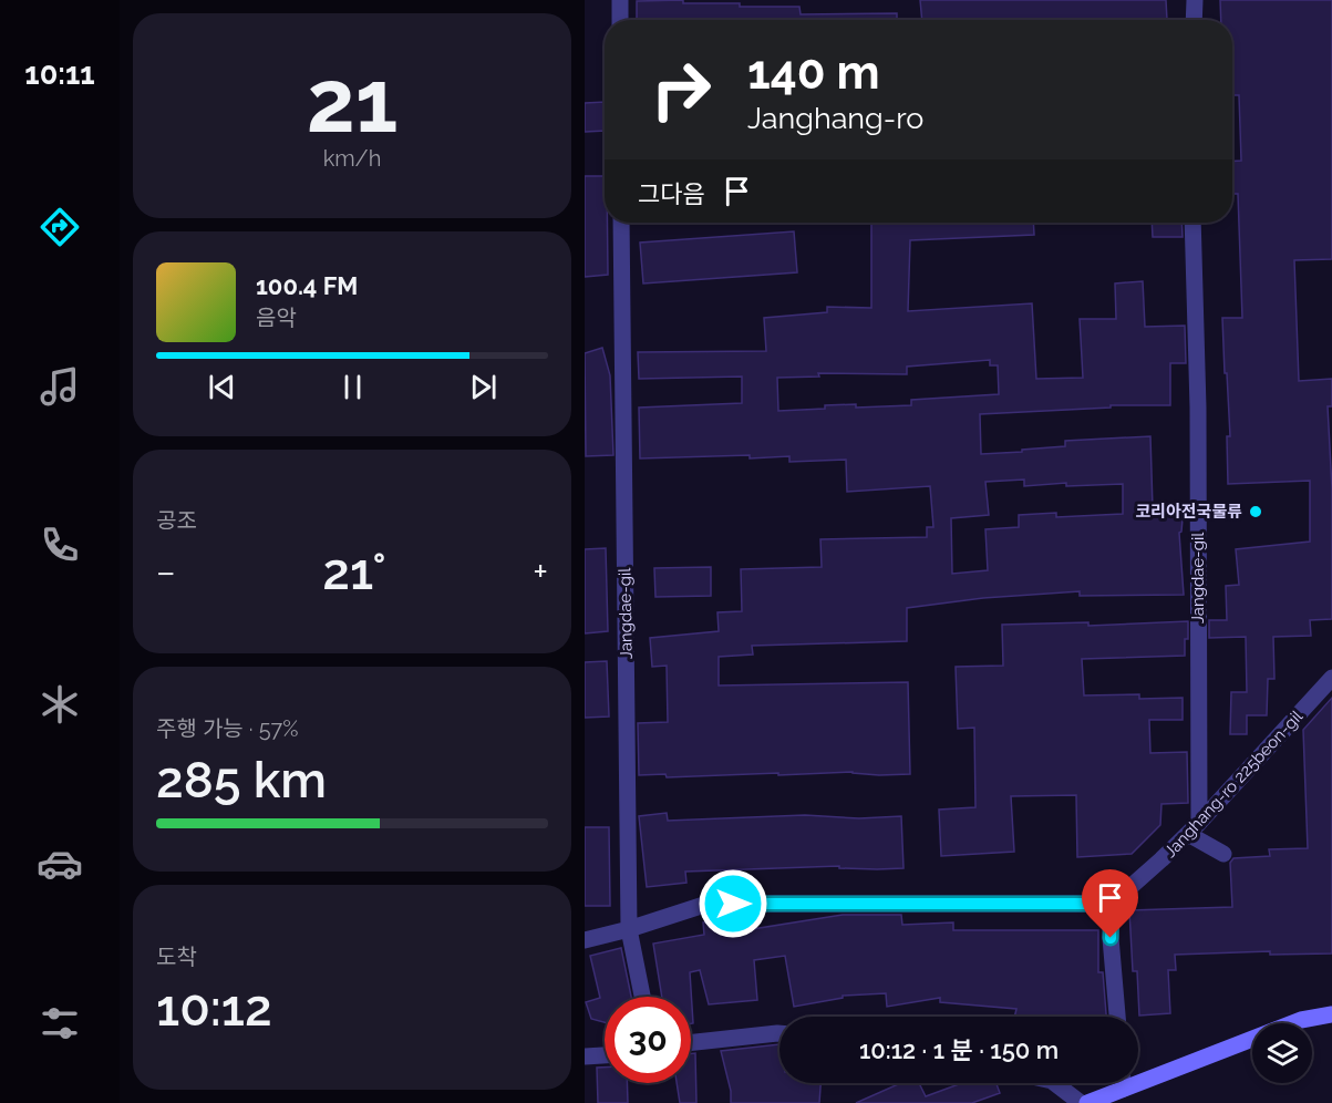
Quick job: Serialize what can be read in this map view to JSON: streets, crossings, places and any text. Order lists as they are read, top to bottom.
{
  "streets": {
    "street": ["Jangdae-gil", "Janghang-ro 225beon-gil"]
  },
  "crossings": [
    ["Jangdae-gil", "Janghang-ro 225beon-gil"]
  ],
  "places": ["코리아전국물류"],
  "page": {
    "tabs": "10:11",
    "tile": [
      ["21", "km/h"],
      "공조",
      ["주행 가능 · 57%", "285 km"],
      ["도착", "10:12"]
    ],
    "turn": ["140 m", "Janghang-ro"],
    "then": "그다음",
    "song": ["100.4 FM", "음악"],
    "heat": ["−", "21°", "+"],
    "limit": "30",
    "trip": "10:12 · 1 분 · 150 m"
  }
}
